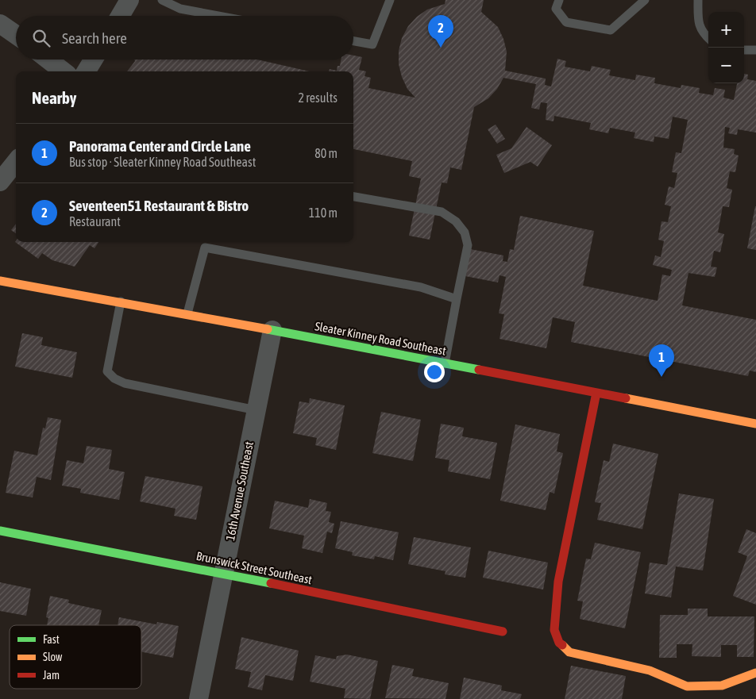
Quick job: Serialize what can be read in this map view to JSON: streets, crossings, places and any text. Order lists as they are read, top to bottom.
{
  "streets": {
    "street": ["Sleater Kinney Road Southeast", "16th Avenue Southeast", "Brunswick Street Southeast"]
  },
  "crossings": [
    ["Sleater Kinney Road Southeast", "16th Avenue Southeast"],
    ["16th Avenue Southeast", "Brunswick Street Southeast"]
  ],
  "legend": ["Fast", "Slow", "Jam"],
  "page": {
    "map_buttons": ["+", "−"],
    "pins": ["2", "1"],
    "search": "Search here",
    "heading": ["Nearby", "2 results"],
    "list": [
      {
        "mark": "1",
        "name": "Panorama Center and Circle Lane",
        "note": "Bus stop · Sleater Kinney Road Southeast",
        "value": "80 m"
      },
      {
        "mark": "2",
        "name": "Seventeen51 Restaurant & Bistro",
        "note": "Restaurant",
        "value": "110 m"
      }
    ]
  }
}
